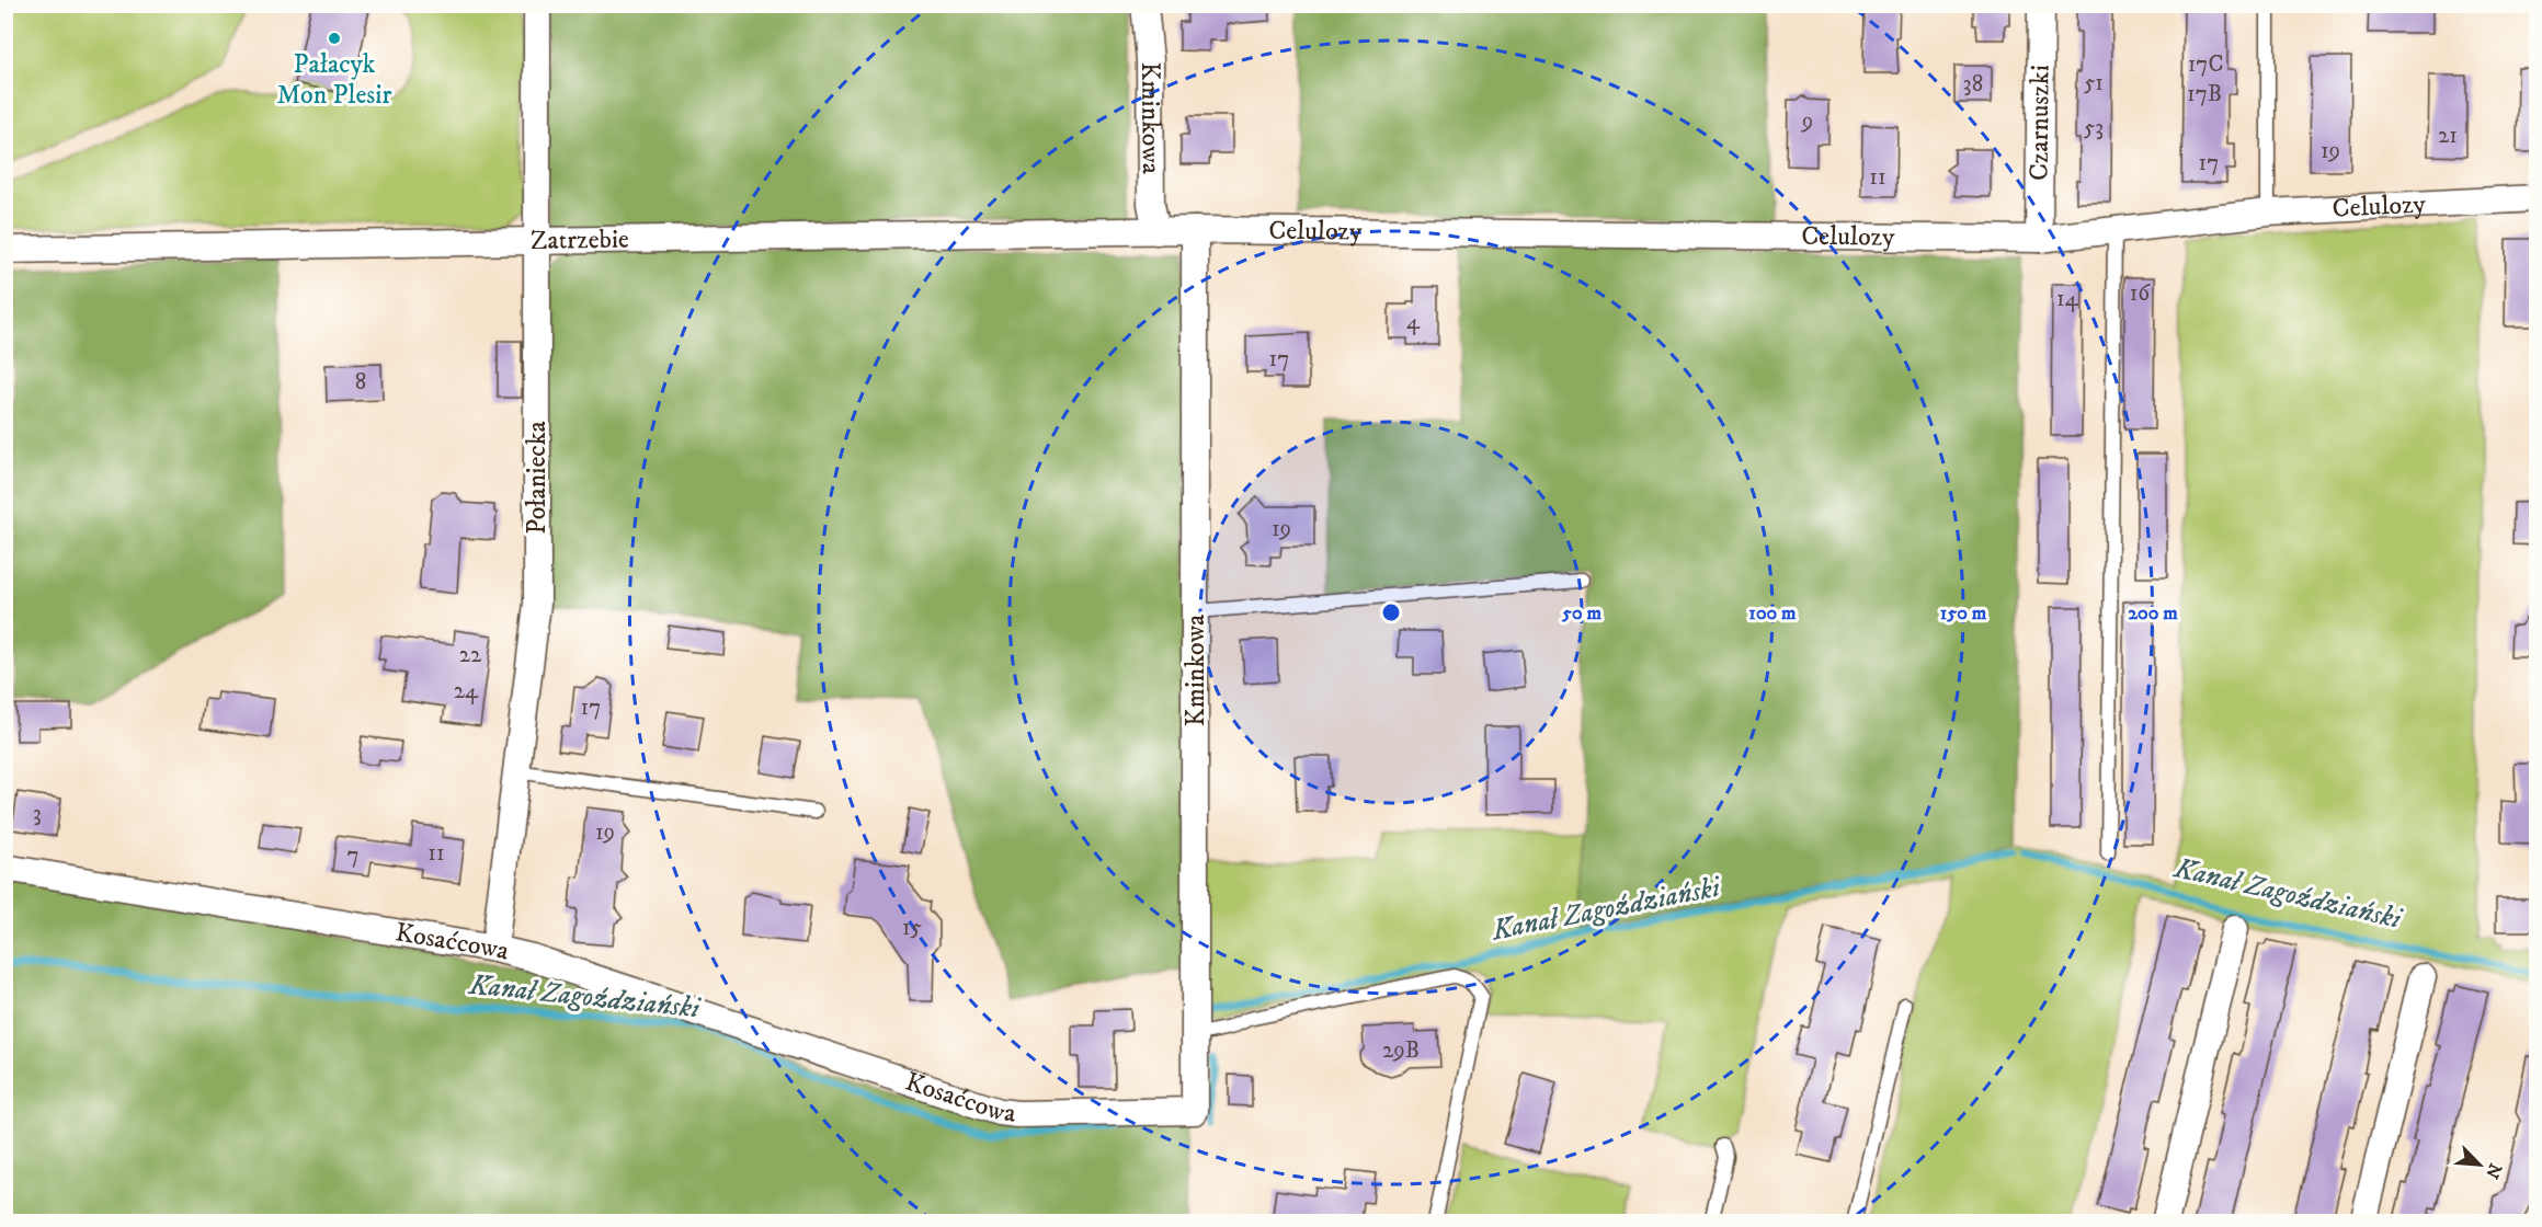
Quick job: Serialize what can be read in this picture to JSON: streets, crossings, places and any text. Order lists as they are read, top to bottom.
{
  "streets": {
    "street": [
      "Kminkowa",
      "Czarnuszki",
      "Celulozy",
      "Zatrzebie",
      "Połaniecka",
      "Kosaćcowa"
    ]
  },
  "crossings": [
    ["Kminkowa", "Celulozy"],
    ["Kminkowa", "Zatrzebie"],
    ["Kminkowa", "Kosaćcowa"],
    ["Czarnuszki", "Celulozy"],
    ["Celulozy", "Zatrzebie"],
    ["Zatrzebie", "Połaniecka"],
    ["Połaniecka", "Kosaćcowa"]
  ],
  "water": ["Kanał Zagoździański"],
  "places": ["Pałacyk Mon Plesir"],
  "house_numbers": [
    "17C",
    "51",
    "38",
    "17B",
    "9",
    "53",
    "21",
    "19",
    "17",
    "11",
    "16",
    "14",
    "4",
    "17",
    "8",
    "19",
    "22",
    "24",
    "17",
    "3",
    "19",
    "11",
    "7",
    "15",
    "29B"
  ],
  "north": "bottom right",
  "rings": [
    "50 m",
    "100 m",
    "150 m",
    "200 m"
  ]
}
